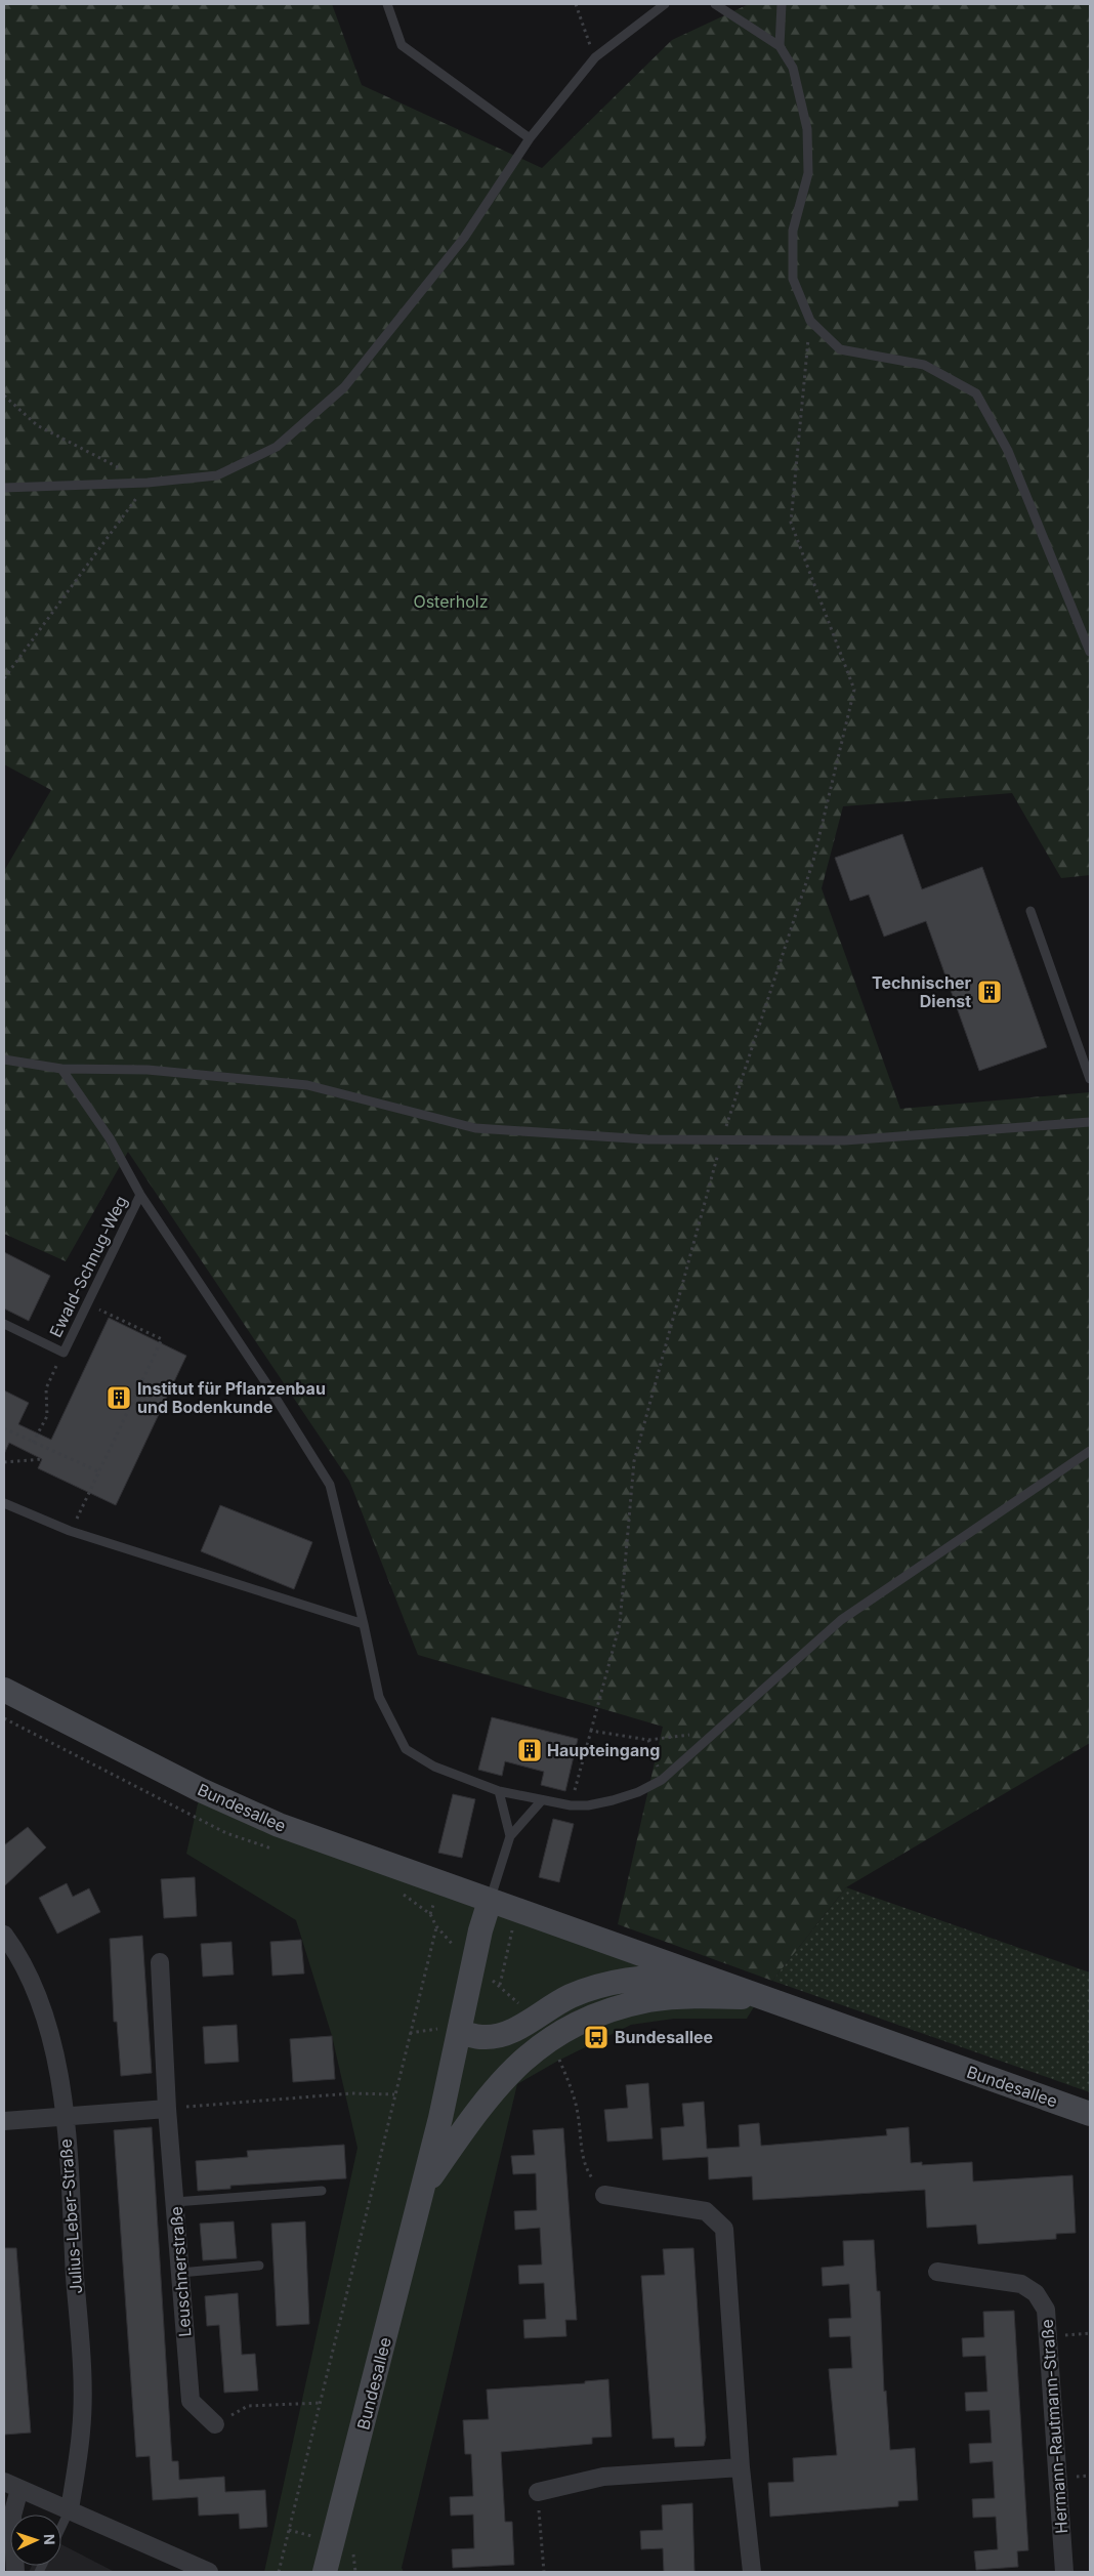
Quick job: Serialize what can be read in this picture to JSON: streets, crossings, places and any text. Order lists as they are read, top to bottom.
{
  "streets": {
    "street": [
      "Bundesallee",
      "Julius-Leber-Straße",
      "Leuschnerstraße",
      "Hermann-Rautmann-Straße"
    ],
    "lane": ["Ewald-Schnug-Weg"]
  },
  "parks": ["Osterholz"],
  "places": {
    "building": ["Technischer Dienst", "Institut für Pflanzenbau und Bodenkunde", "Haupteingang"],
    "bus stop": ["Bundesallee"]
  },
  "north": "right"
}
